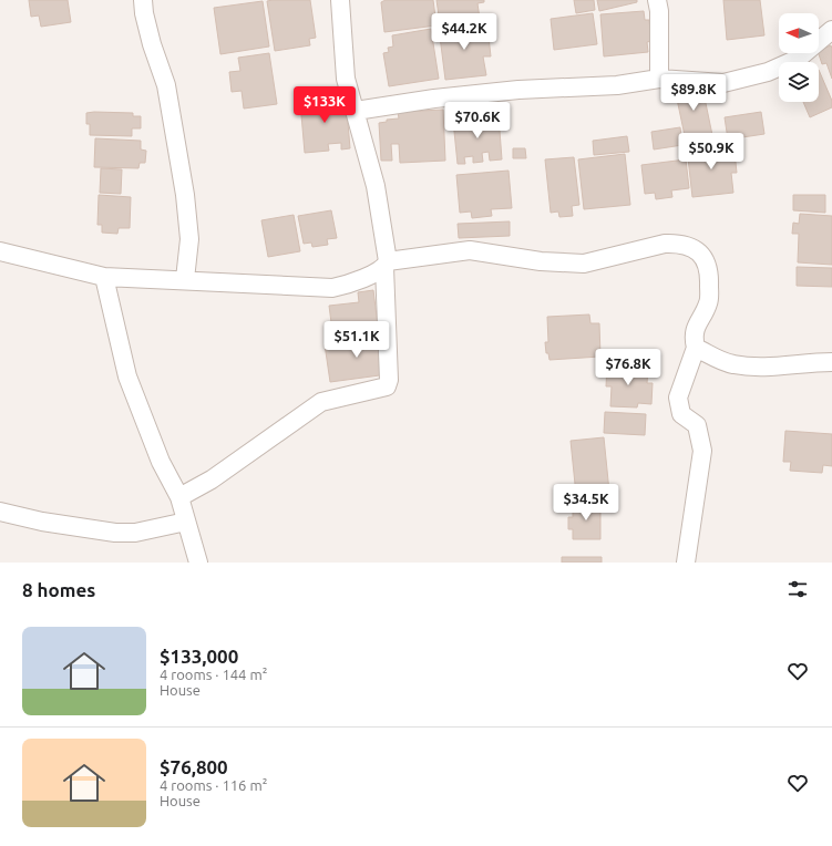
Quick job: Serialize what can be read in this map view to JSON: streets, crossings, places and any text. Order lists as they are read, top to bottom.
{
  "north": "left",
  "page": {
    "price": [
      "$44.2K",
      "$89.8K",
      "$133K",
      "$70.6K",
      "$50.9K",
      "$51.1K",
      "$76.8K",
      "$34.5K"
    ],
    "heading": "8 homes",
    "list": [
      {
        "name": "$133,000",
        "note": "4 rooms · 144 m² · House"
      },
      {
        "name": "$76,800",
        "note": "4 rooms · 116 m² · House"
      }
    ]
  }
}
